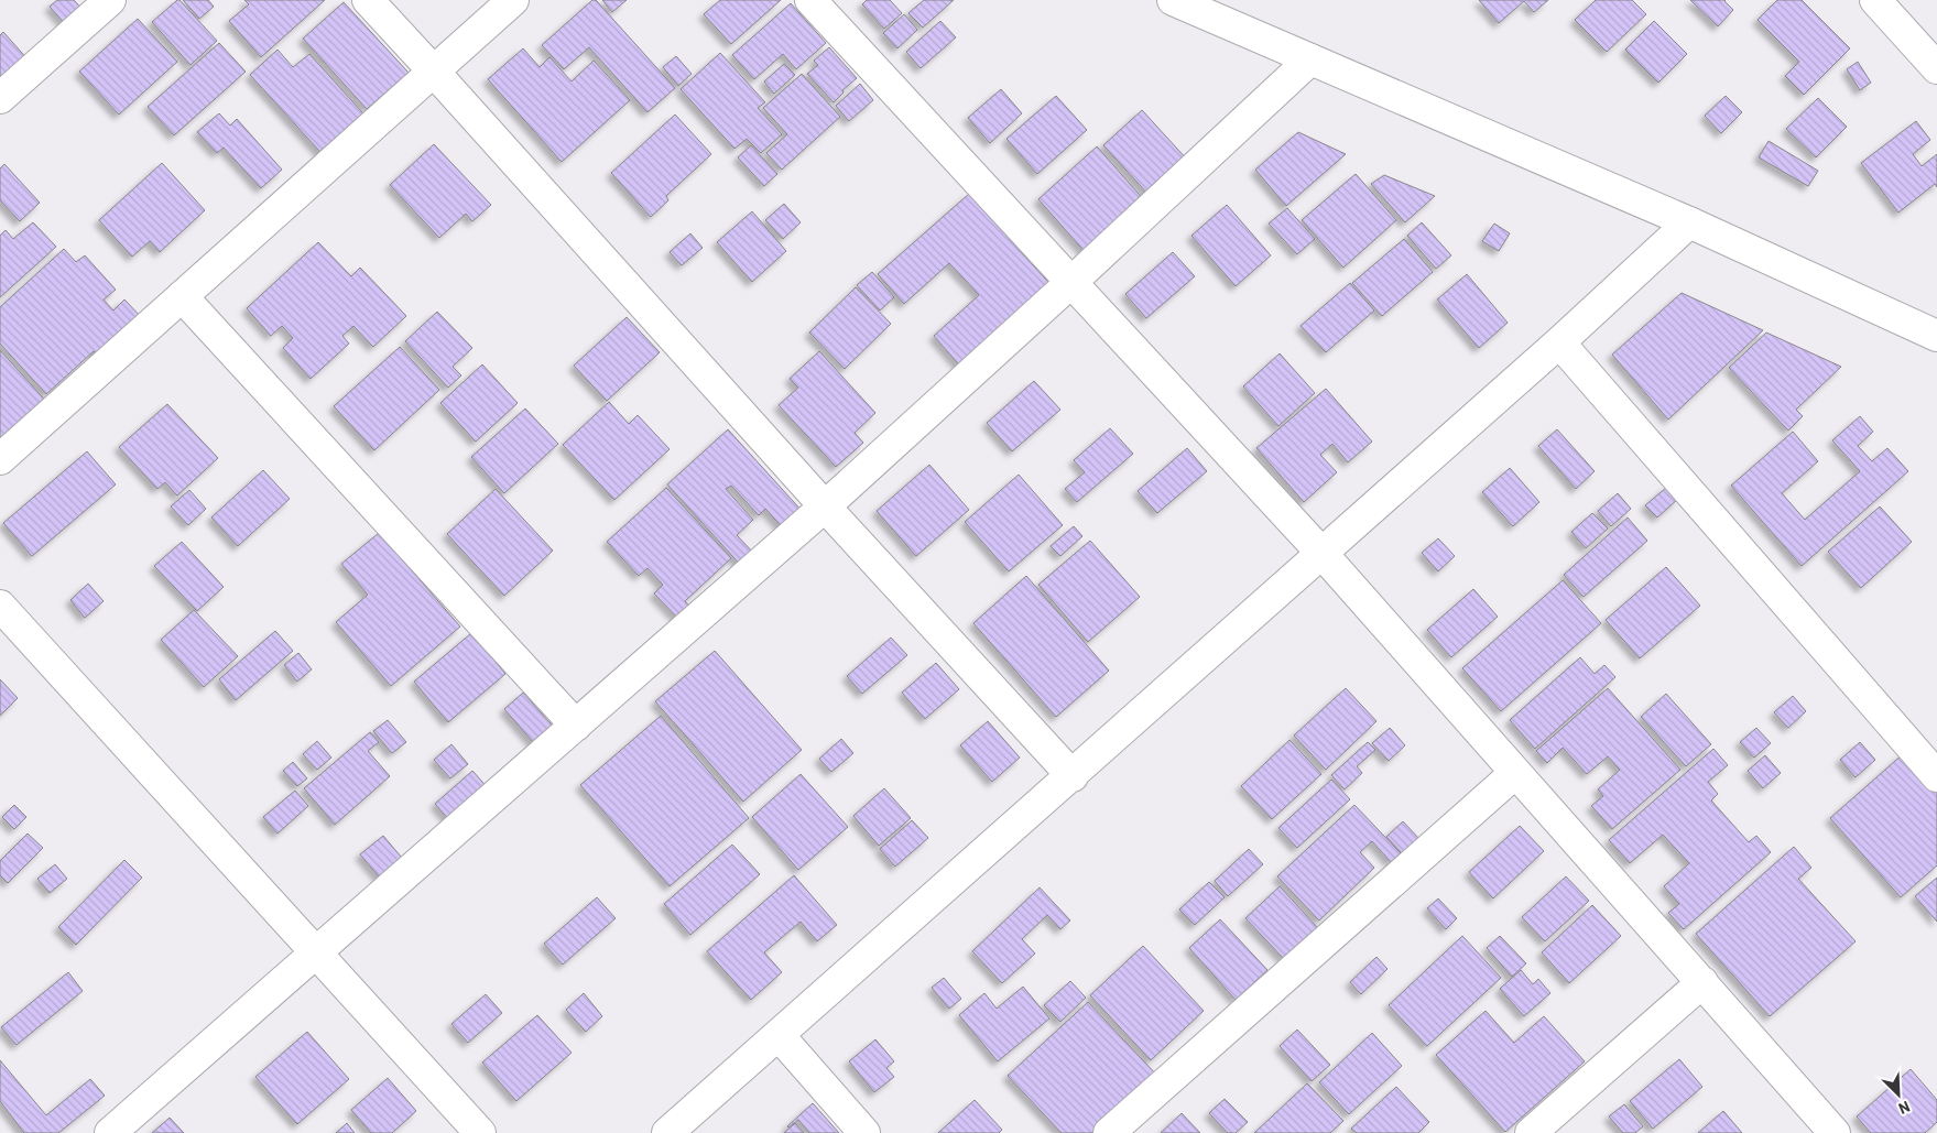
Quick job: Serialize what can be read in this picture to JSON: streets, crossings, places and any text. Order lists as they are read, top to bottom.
{
  "north": "bottom right"
}
